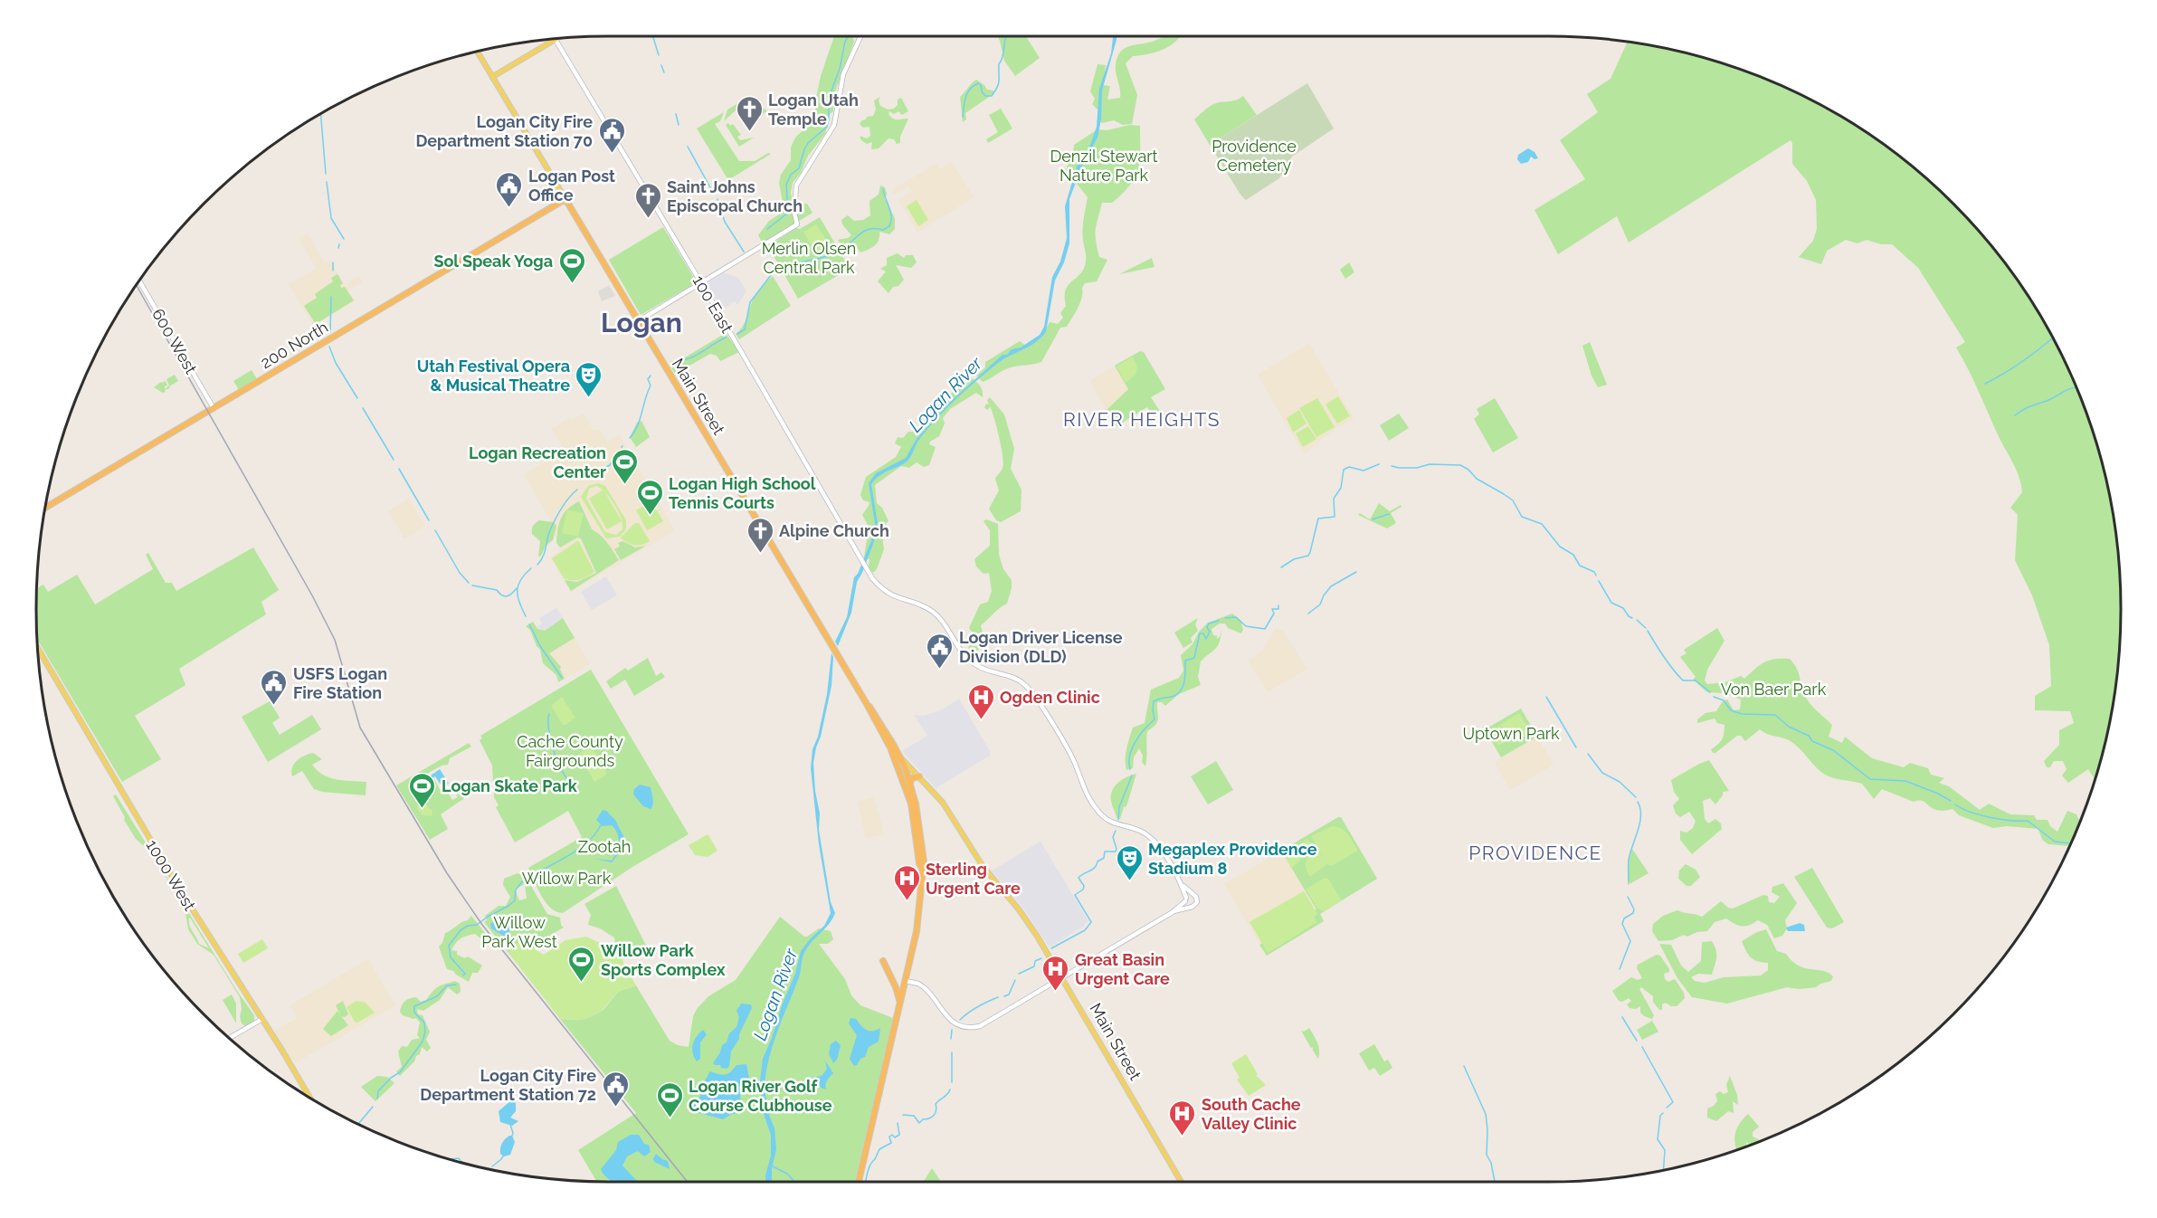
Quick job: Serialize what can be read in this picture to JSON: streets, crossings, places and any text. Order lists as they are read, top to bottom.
{
  "streets": {
    "highway": ["200 North", "Main Street"],
    "main road": ["100 East", "600 West", "1000 West"]
  },
  "crossings": [
    ["600 West", "200 North"],
    ["200 North", "Main Street"]
  ],
  "districts": ["Logan", "RIVER HEIGHTS", "PROVIDENCE"],
  "water": ["Logan River"],
  "parks": [
    "Providence Cemetery",
    "Denzil Stewart Nature Park",
    "Merlin Olsen Central Park",
    "Von Baer Park",
    "Uptown Park",
    "Cache County Fairgrounds",
    "Zootah",
    "Willow Park",
    "Willow Park West"
  ],
  "places": {
    "church": ["Logan Utah Temple", "Saint Johns Episcopal Church", "Alpine Church"],
    "public building": [
      "Logan City Fire Department Station 70",
      "Logan Post Office",
      "Logan Driver License Division (DLD)",
      "USFS Logan Fire Station",
      "Logan City Fire Department Station 72"
    ],
    "sports": [
      "Sol Speak Yoga",
      "Logan Recreation Center",
      "Logan High School Tennis Courts",
      "Logan Skate Park",
      "Willow Park Sports Complex",
      "Logan River Golf Course Clubhouse"
    ],
    "theatre": ["Utah Festival Opera & Musical Theatre", "Megaplex Providence Stadium 8"],
    "hospital": [
      "Ogden Clinic",
      "Sterling Urgent Care",
      "Great Basin Urgent Care",
      "South Cache Valley Clinic"
    ]
  }
}
